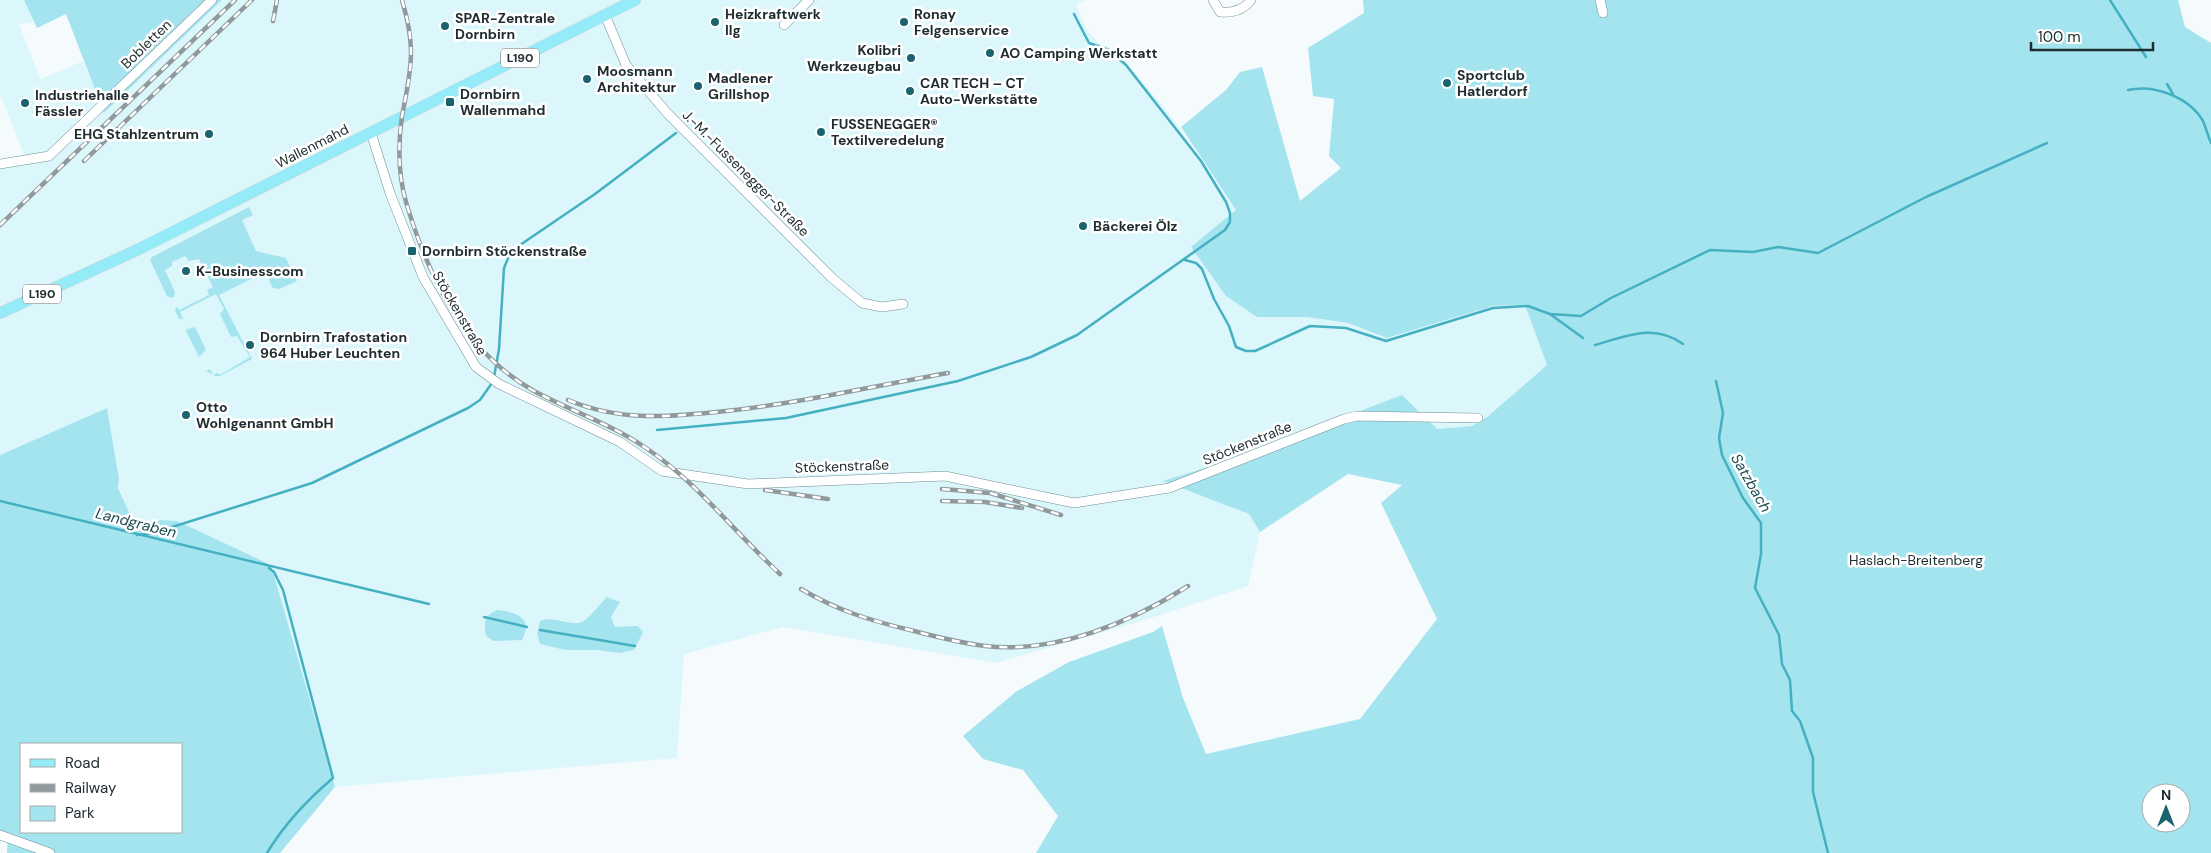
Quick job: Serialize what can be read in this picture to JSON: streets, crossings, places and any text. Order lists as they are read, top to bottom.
{
  "streets": {
    "main road": ["L190", "Wallenmahd"],
    "street": ["Bobletten", "J.-M.-Fussenegger-Straße", "Stöckenstraße"]
  },
  "crossings": [
    ["Wallenmahd", "J.-M.-Fussenegger-Straße"],
    ["Wallenmahd", "Stöckenstraße"]
  ],
  "water": ["Satzbach", "Landgraben"],
  "parks": ["Haslach-Breitenberg"],
  "places": {
    "other": [
      "Heizkraftwerk Ilg",
      "Ronay Felgenservice",
      "SPAR-Zentrale Dornbirn",
      "AO Camping Werkstatt",
      "Kolibri Werkzeugbau",
      "Moosmann Architektur",
      "Sportclub Hatlerdorf",
      "Madlener Grillshop",
      "CAR TECH – CT Auto-Werkstätte",
      "Industriehalle Fässler",
      "FUSSENEGGER® Textilveredelung",
      "EHG Stahlzentrum",
      "Bäckerei Ölz",
      "K-Businesscom",
      "Dornbirn Trafostation 964 Huber Leuchten",
      "Otto Wohlgenannt GmbH"
    ],
    "transit": ["Dornbirn Wallenmahd", "Dornbirn Stöckenstraße"]
  },
  "legend": ["Road", "Railway", "Park"],
  "scale_bar": "100 m",
  "north": "top"
}
